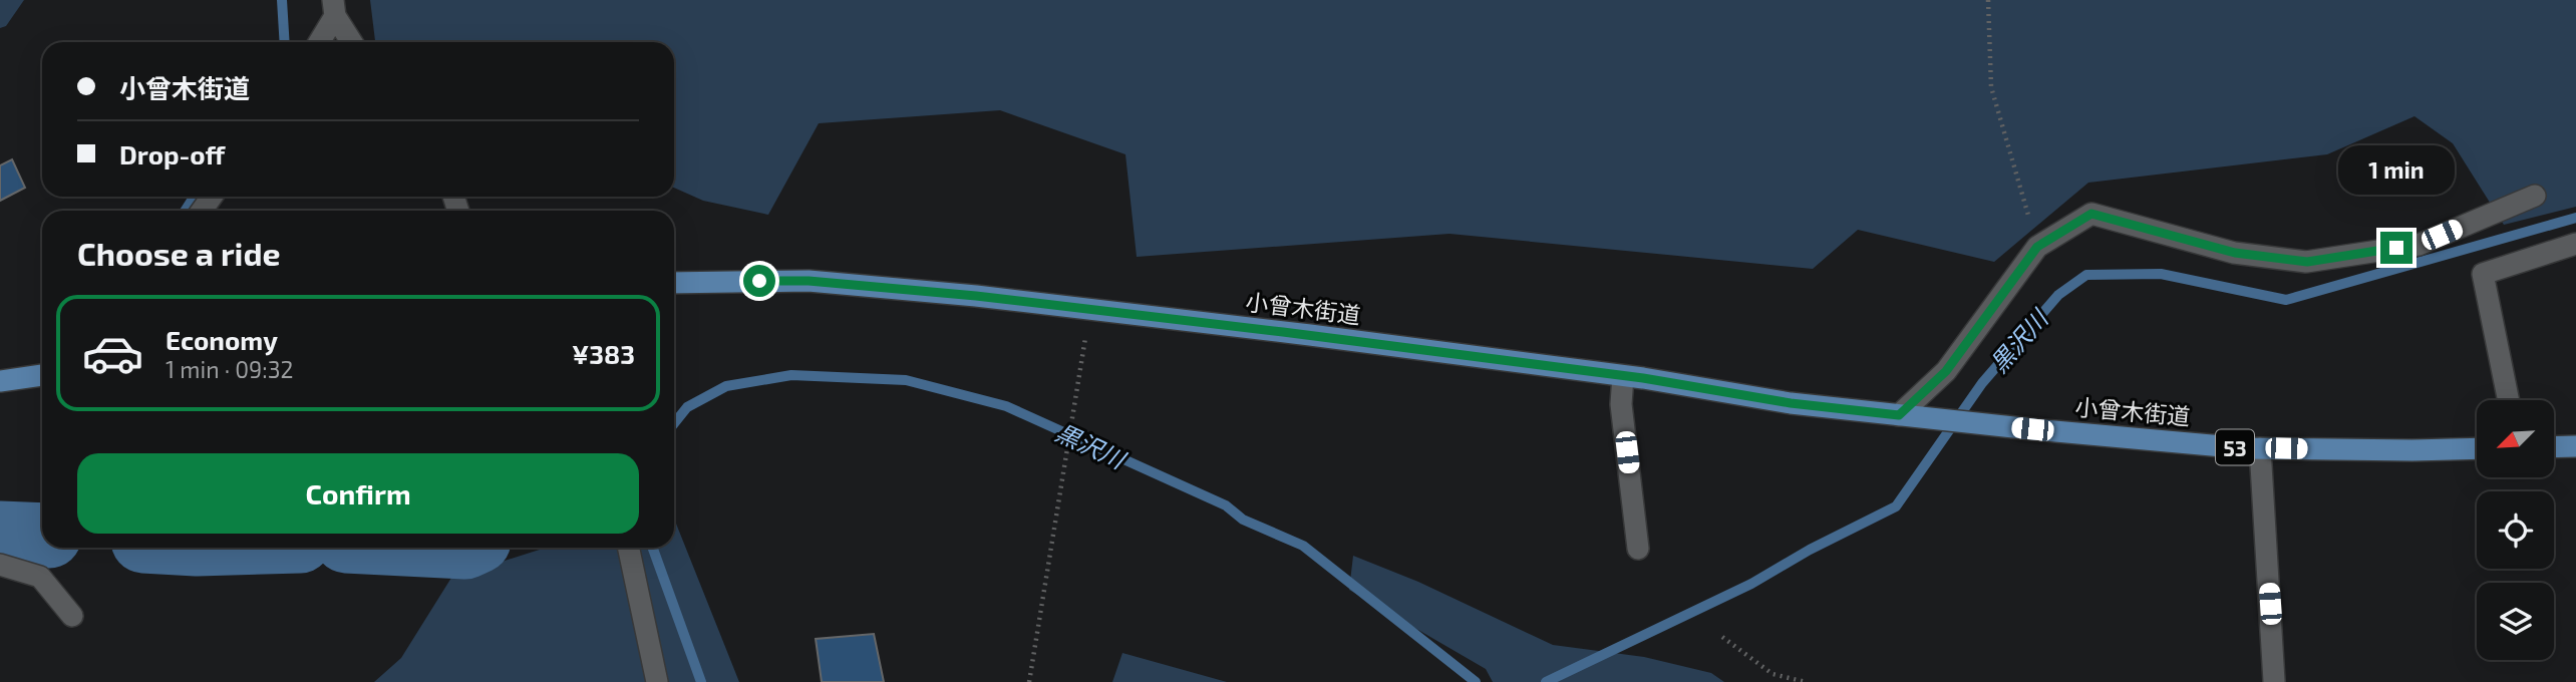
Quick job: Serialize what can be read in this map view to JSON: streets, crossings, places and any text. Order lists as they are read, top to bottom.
{
  "streets": {
    "main road": ["小曾木街道", "53"]
  },
  "water": ["黒沢川"],
  "north": "bottom left",
  "page": {
    "banner": ["小曾木街道", "Drop-off"],
    "bubble": "1 min",
    "heading": "Choose a ride",
    "list": [
      {
        "name": "Economy",
        "note": "1 min · 09:32",
        "value": "¥383"
      }
    ],
    "buttons": "Confirm"
  }
}
